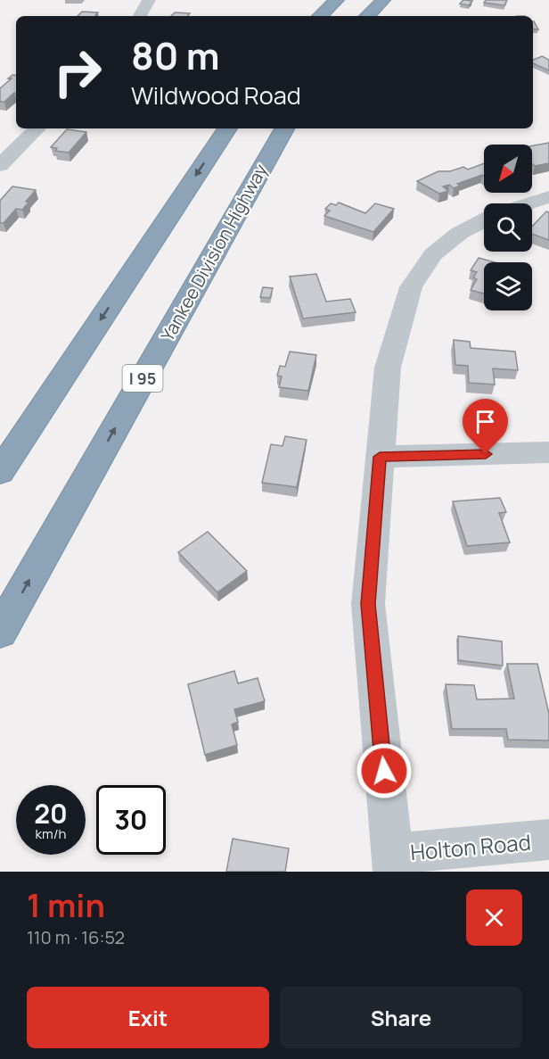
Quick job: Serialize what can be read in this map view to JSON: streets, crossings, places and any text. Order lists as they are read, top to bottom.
{
  "streets": {
    "highway": ["Yankee Division Highway", "I 95"],
    "street": ["Holton Road"]
  },
  "north": "bottom left",
  "page": {
    "turn": ["80 m", "Wildwood Road"],
    "speed": "20 km/h",
    "limit": "30",
    "heading": ["1 min", "110 m · 16:52"],
    "buttons": ["Exit", "Share"]
  }
}
